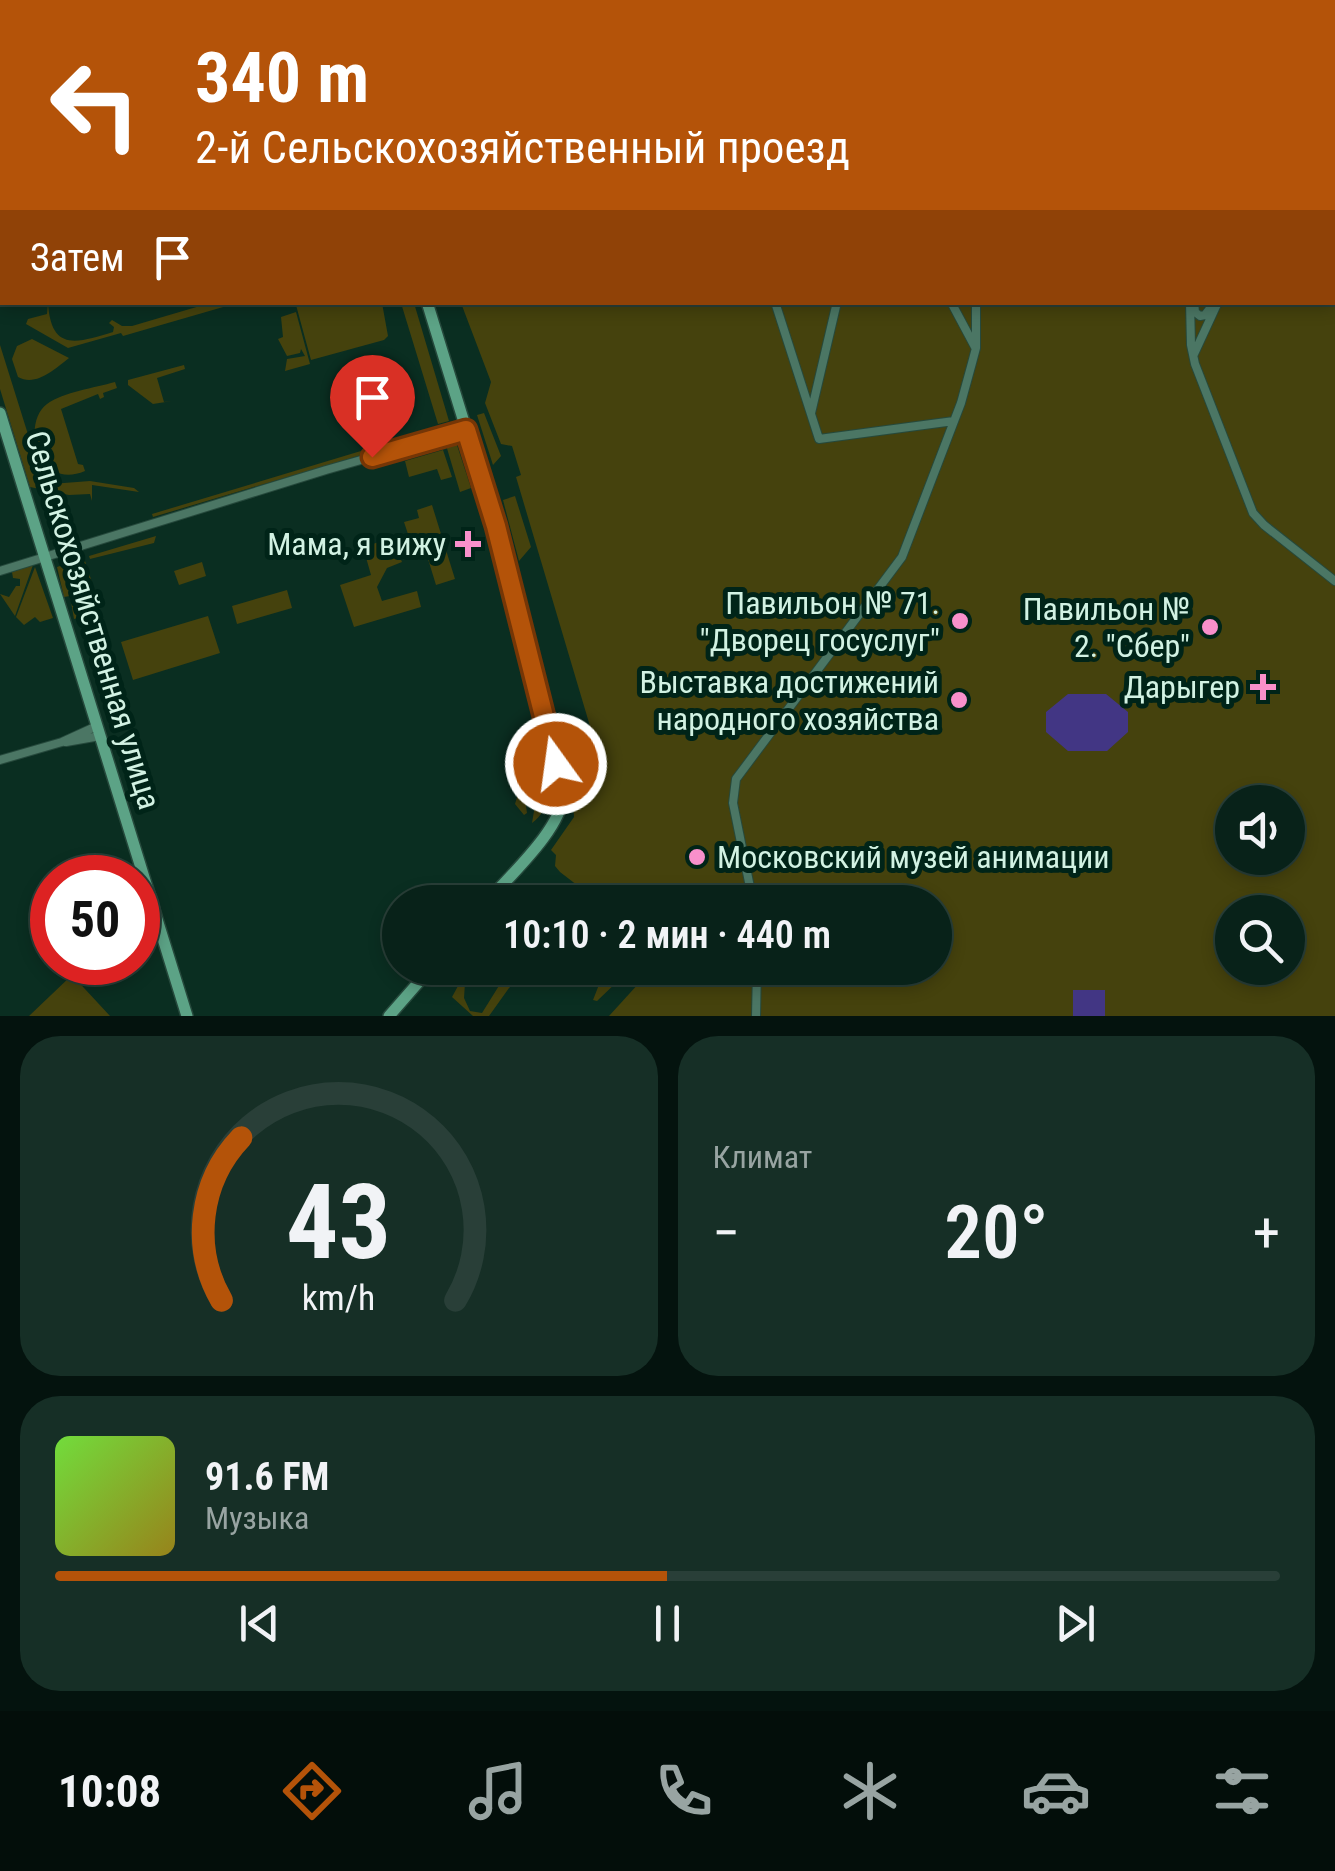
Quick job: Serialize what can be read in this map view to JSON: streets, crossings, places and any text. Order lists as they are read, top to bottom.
{
  "streets": {
    "main road": ["Сельскохозяйственная улица"]
  },
  "places": {
    "health": ["Мама, я вижу", "Дарыгер"],
    "other": [
      "Павильон № 71. \"Дворец госуслуг\"",
      "Павильон № 2. \"Сбер\"",
      "Выставка достижений народного хозяйства",
      "Московский музей анимации"
    ]
  },
  "page": {
    "turn": ["340 m", "2-й Сельскохозяйственный проезд"],
    "then": "Затем",
    "limit": "50",
    "trip": "10:10 · 2 мин · 440 m",
    "tile": "Климат",
    "heat": ["−", "20°", "+"],
    "song": ["91.6 FM", "Музыка"],
    "tabs": "10:08",
    "gauge": ["43", "km/h"]
  }
}
